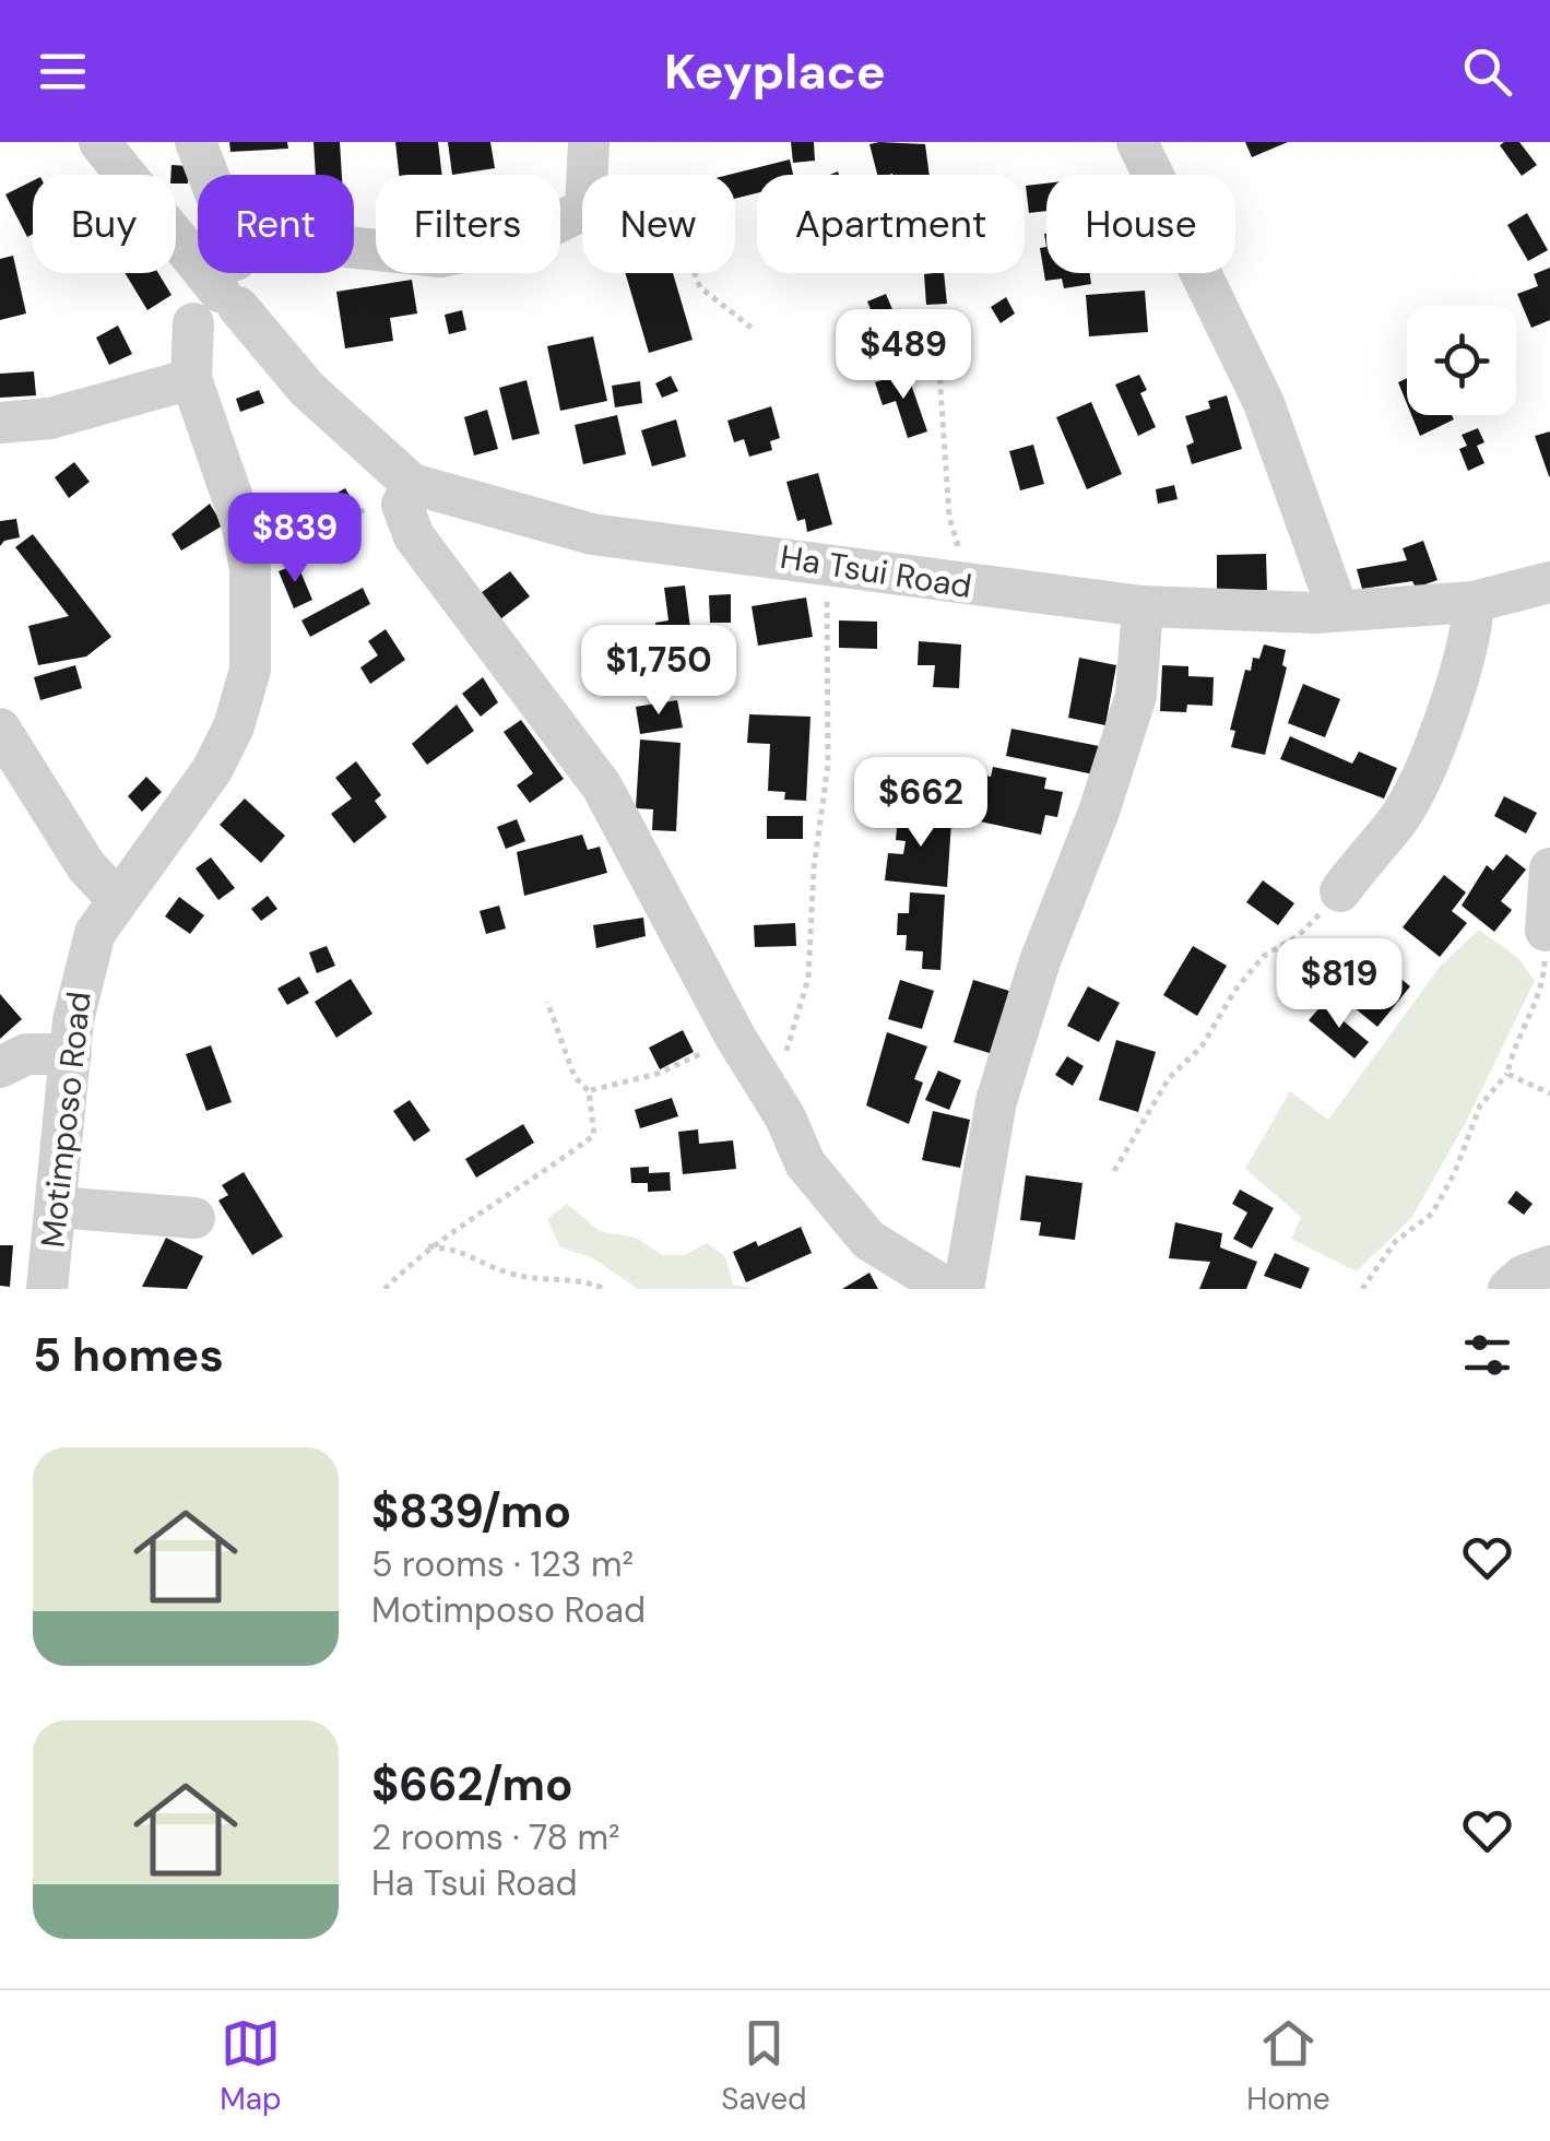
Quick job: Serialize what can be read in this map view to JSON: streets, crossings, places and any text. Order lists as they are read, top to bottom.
{
  "streets": {
    "street": ["Ha Tsui Road", "Motimposo Road"]
  },
  "crossings": [
    ["Ha Tsui Road", "Motimposo Road"]
  ],
  "page": {
    "header": "Keyplace",
    "chip": [
      "Buy",
      "Rent",
      "Filters",
      "New",
      "Apartment",
      "House"
    ],
    "price": [
      "$489",
      "$839",
      "$1,750",
      "$662",
      "$819"
    ],
    "heading": "5 homes",
    "list": [
      {
        "name": "$839/mo",
        "note": "5 rooms · 123 m² · Motimposo Road"
      },
      {
        "name": "$662/mo",
        "note": "2 rooms · 78 m² · Ha Tsui Road"
      }
    ],
    "tabs": ["Map", "Saved", "Home"]
  }
}
